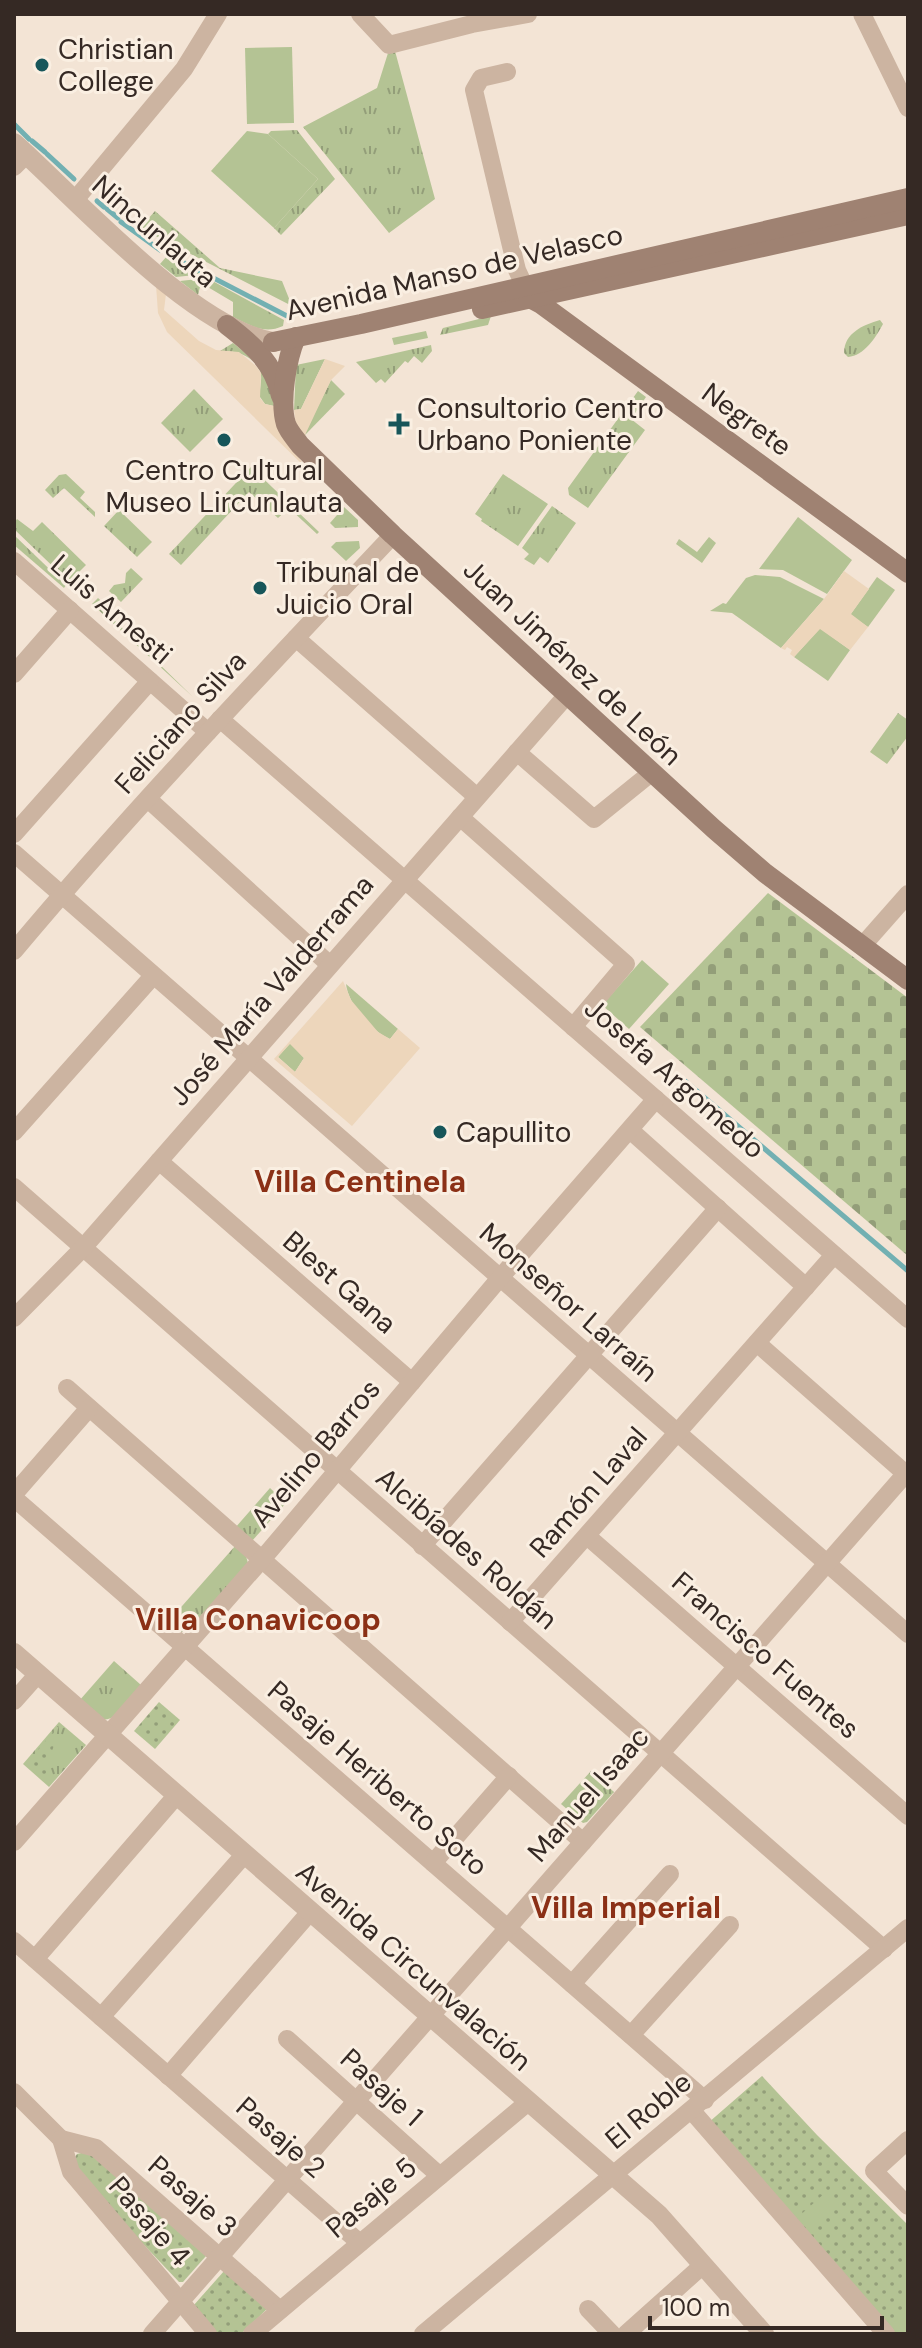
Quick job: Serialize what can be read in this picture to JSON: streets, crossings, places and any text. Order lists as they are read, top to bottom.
{
  "streets": {
    "main road": ["Avenida Manso de Velasco", "Negrete", "Juan Jiménez de León"],
    "street": [
      "Nincunlauta",
      "Luis Amesti",
      "Feliciano Silva",
      "José María Valderrama",
      "Josefa Argomedo",
      "Blest Gana",
      "Monseñor Larraín",
      "Avelino Barros",
      "Ramón Laval",
      "Alcibíades Roldán",
      "Francisco Fuentes",
      "Pasaje Heriberto Soto",
      "Manuel Isaac",
      "Avenida Circunvalación",
      "Pasaje 1",
      "El Roble",
      "Pasaje 2",
      "Pasaje 3",
      "Pasaje 5",
      "Pasaje 4"
    ]
  },
  "crossings": [
    ["Nincunlauta", "Avenida Manso de Velasco"],
    ["Nincunlauta", "Juan Jiménez de León"],
    ["Avenida Manso de Velasco", "Negrete"],
    ["Avenida Manso de Velasco", "Juan Jiménez de León"],
    ["Luis Amesti", "Feliciano Silva"],
    ["Luis Amesti", "José María Valderrama"],
    ["Luis Amesti", "Josefa Argomedo"],
    ["Juan Jiménez de León", "Feliciano Silva"],
    ["Juan Jiménez de León", "José María Valderrama"],
    ["Feliciano Silva", "Monseñor Larraín"],
    ["José María Valderrama", "Josefa Argomedo"],
    ["José María Valderrama", "Blest Gana"],
    ["José María Valderrama", "Monseñor Larraín"],
    ["José María Valderrama", "Alcibíades Roldán"],
    ["Josefa Argomedo", "Avelino Barros"],
    ["Josefa Argomedo", "Ramón Laval"],
    ["Blest Gana", "Avelino Barros"],
    ["Monseñor Larraín", "Avelino Barros"],
    ["Monseñor Larraín", "Ramón Laval"],
    ["Monseñor Larraín", "Manuel Isaac"],
    ["Avelino Barros", "Alcibíades Roldán"],
    ["Avelino Barros", "Pasaje Heriberto Soto"],
    ["Avelino Barros", "Avenida Circunvalación"],
    ["Ramón Laval", "Alcibíades Roldán"],
    ["Ramón Laval", "Francisco Fuentes"],
    ["Alcibíades Roldán", "Manuel Isaac"],
    ["Alcibíades Roldán", "El Roble"],
    ["Francisco Fuentes", "Manuel Isaac"],
    ["Pasaje Heriberto Soto", "Manuel Isaac"],
    ["Pasaje Heriberto Soto", "El Roble"],
    ["Manuel Isaac", "Avenida Circunvalación"],
    ["Manuel Isaac", "Pasaje 1"],
    ["Manuel Isaac", "Pasaje 2"],
    ["Manuel Isaac", "Pasaje 3"],
    ["Manuel Isaac", "Pasaje 4"],
    ["Avenida Circunvalación", "El Roble"],
    ["Avenida Circunvalación", "Pasaje 5"],
    ["Pasaje 1", "Pasaje 5"],
    ["Pasaje 2", "Pasaje 5"],
    ["Pasaje 3", "Pasaje 5"],
    ["Pasaje 3", "Pasaje 4"]
  ],
  "districts": ["Villa Centinela", "Villa Conavicoop", "Villa Imperial"],
  "places": {
    "other": [
      "Christian College",
      "Centro Cultural Museo Lircunlauta",
      "Tribunal de Juicio Oral",
      "Capullito"
    ],
    "health": ["Consultorio Centro Urbano Poniente"]
  },
  "scale_bar": "100 m"
}
